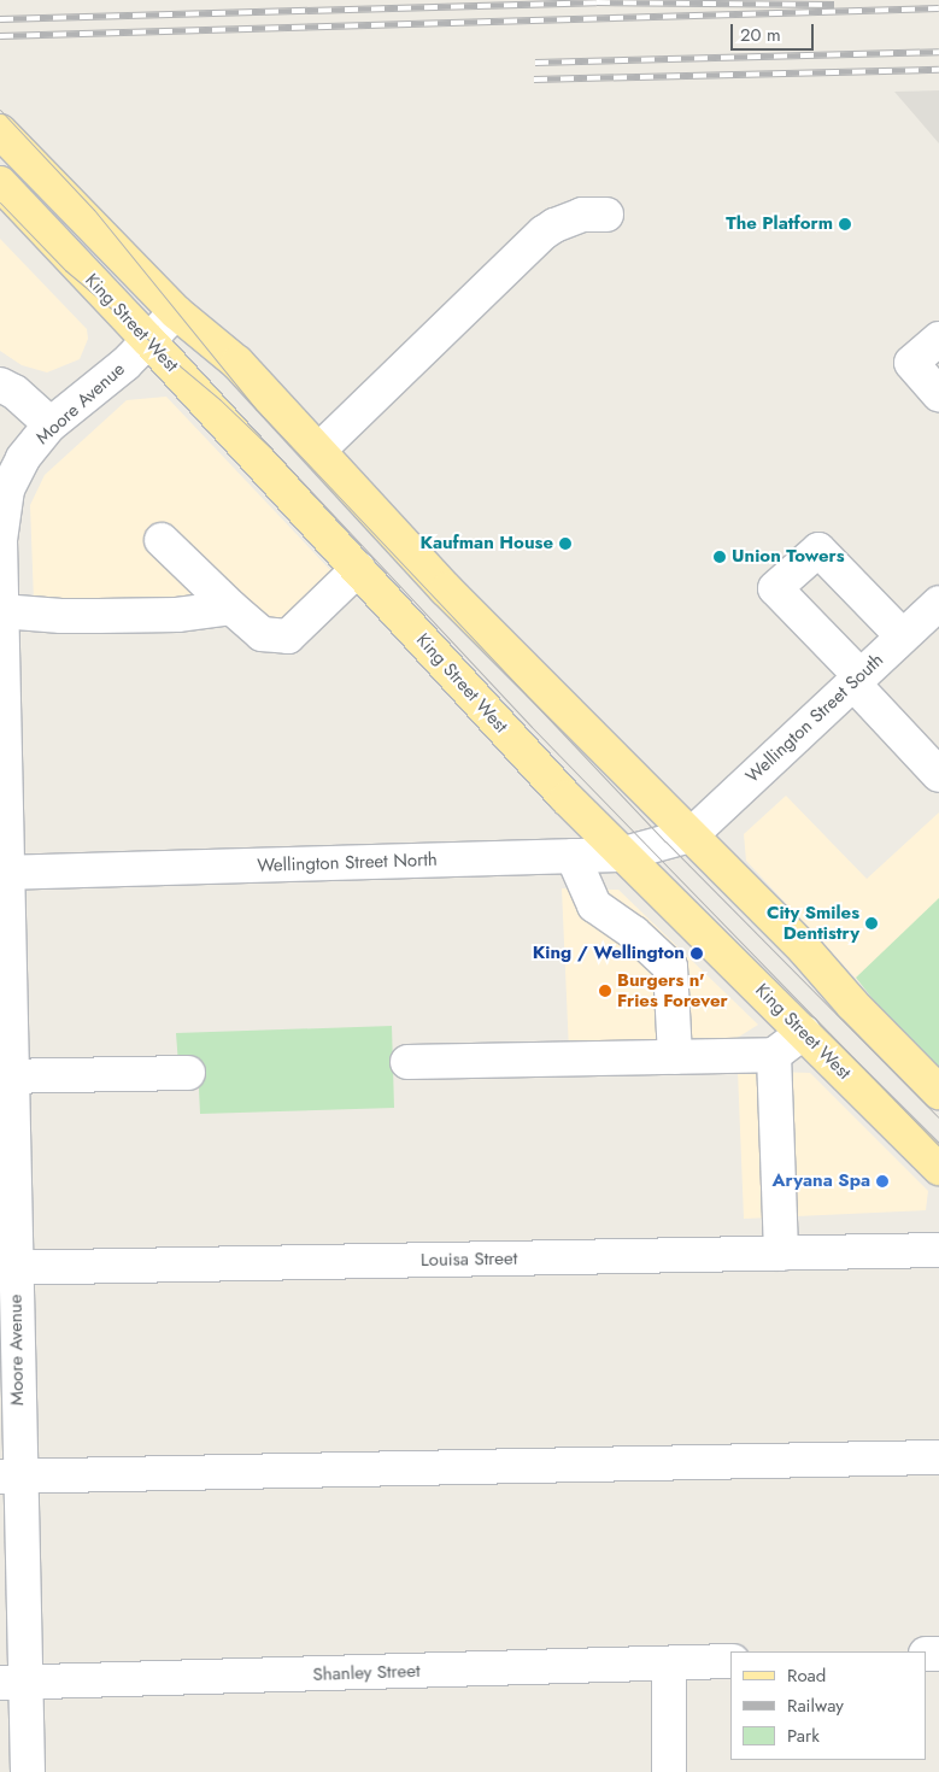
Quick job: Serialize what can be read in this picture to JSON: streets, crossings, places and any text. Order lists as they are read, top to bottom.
{
  "streets": {
    "main road": ["King Street West"],
    "street": [
      "Moore Avenue",
      "Wellington Street South",
      "Wellington Street North",
      "Louisa Street",
      "Shanley Street"
    ]
  },
  "crossings": [
    ["King Street West", "Moore Avenue"],
    ["King Street West", "Wellington Street South"],
    ["King Street West", "Wellington Street North"],
    ["Moore Avenue", "Wellington Street North"],
    ["Moore Avenue", "Louisa Street"],
    ["Moore Avenue", "Shanley Street"],
    ["Wellington Street South", "Wellington Street North"]
  ],
  "places": [
    "The Platform",
    "Kaufman House",
    "Union Towers",
    "City Smiles Dentistry",
    "King / Wellington",
    "Burgers n' Fries Forever",
    "Aryana Spa"
  ],
  "legend": ["Road", "Railway", "Park"],
  "scale_bar": "20 m"
}
